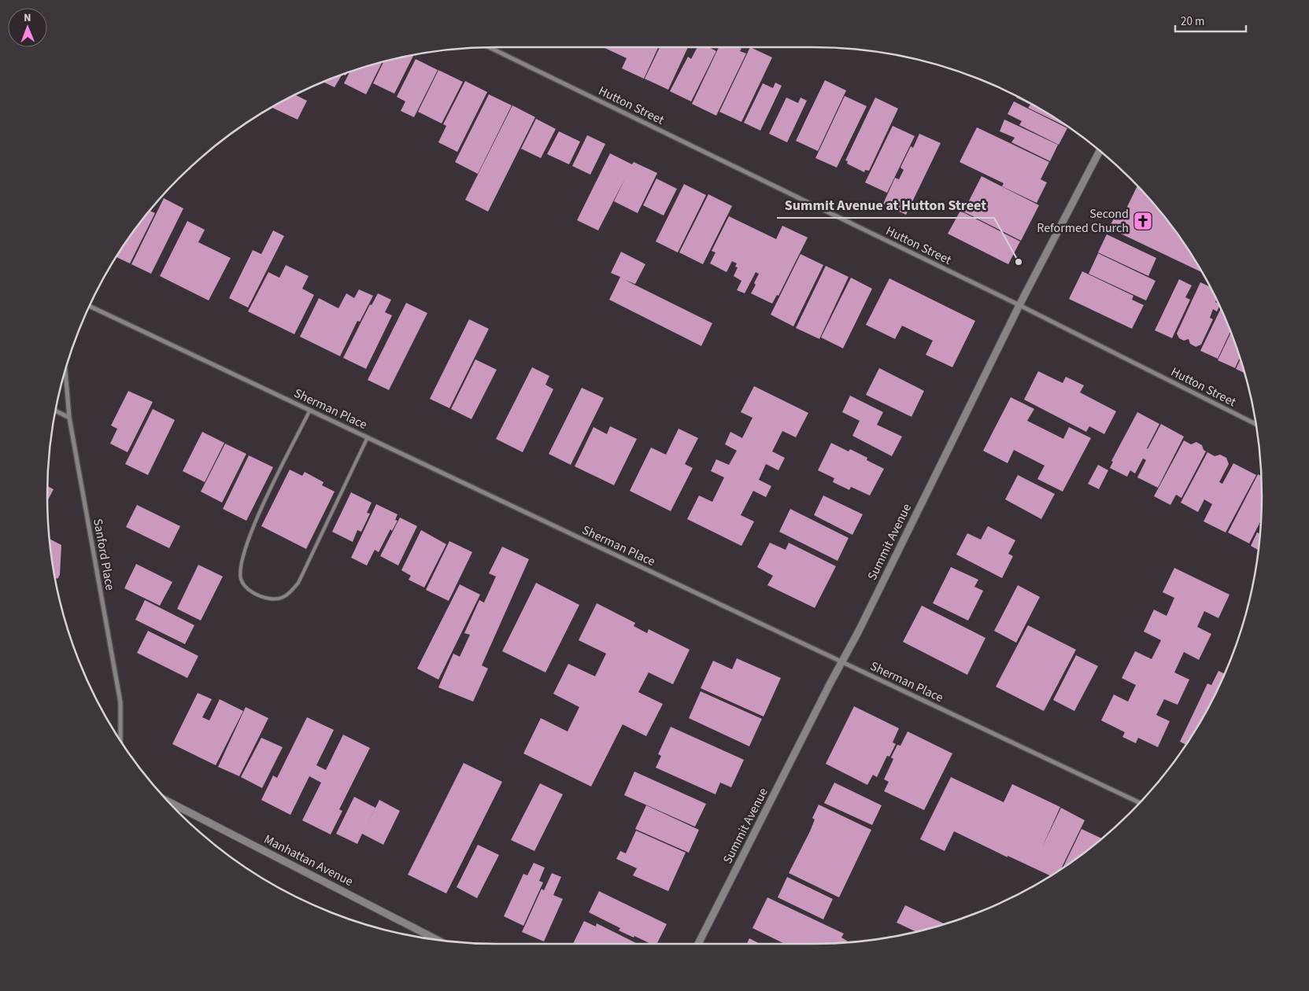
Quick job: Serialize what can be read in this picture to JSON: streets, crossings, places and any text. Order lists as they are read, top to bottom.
{
  "streets": {
    "street": [
      "Hutton Street",
      "Sherman Place",
      "Summit Avenue",
      "Sanford Place",
      "Manhattan Avenue"
    ]
  },
  "crossings": [
    ["Hutton Street", "Summit Avenue"],
    ["Sherman Place", "Summit Avenue"]
  ],
  "places": {
    "church": ["Second Reformed Church"],
    "other": ["Summit Avenue at Hutton Street"]
  },
  "scale_bar": "20 m",
  "north": "top"
}
